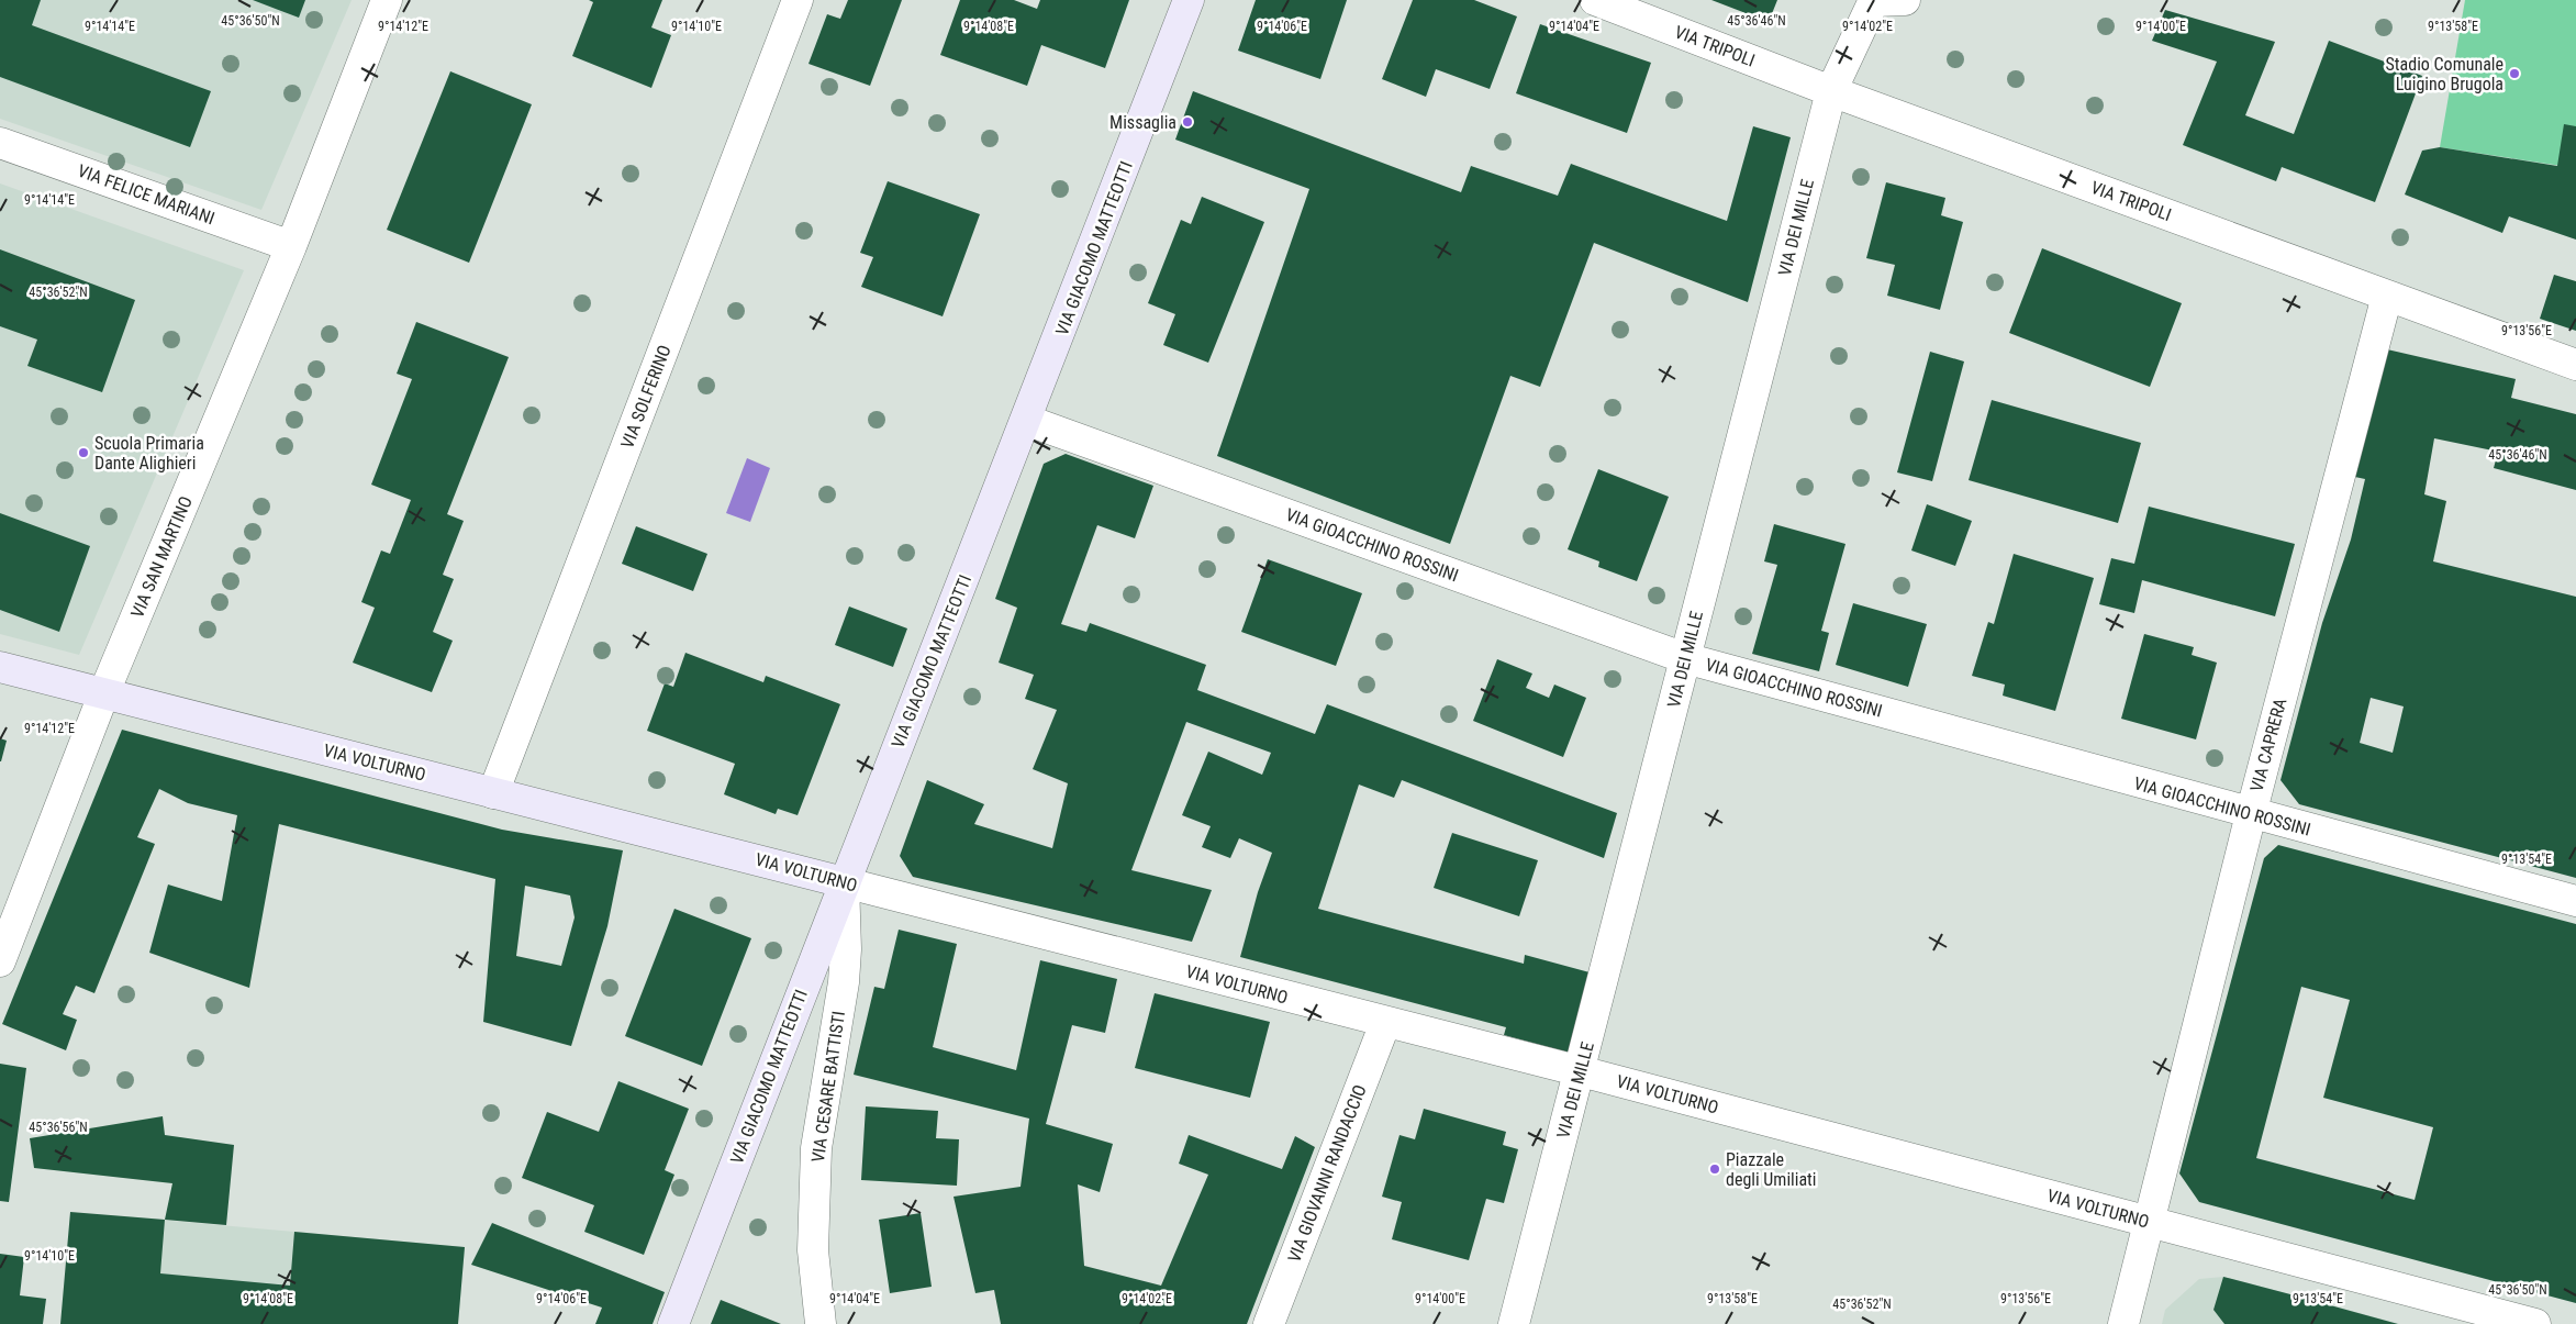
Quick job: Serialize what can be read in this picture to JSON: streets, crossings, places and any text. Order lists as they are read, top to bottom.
{
  "streets": {
    "street": [
      "VIA TRIPOLI",
      "VIA FELICE MARIANI",
      "VIA DEI MILLE",
      "VIA GIACOMO MATTEOTTI",
      "VIA SOLFERINO",
      "VIA GIOACCHINO ROSSINI",
      "VIA SAN MARTINO",
      "VIA CAPRERA",
      "VIA VOLTURNO",
      "VIA CESARE BATTISTI",
      "VIA GIOVANNI RANDACCIO"
    ]
  },
  "crossings": [
    ["VIA TRIPOLI", "VIA DEI MILLE"],
    ["VIA TRIPOLI", "VIA CAPRERA"],
    ["VIA FELICE MARIANI", "VIA SAN MARTINO"],
    ["VIA DEI MILLE", "VIA GIOACCHINO ROSSINI"],
    ["VIA DEI MILLE", "VIA VOLTURNO"],
    ["VIA GIACOMO MATTEOTTI", "VIA GIOACCHINO ROSSINI"],
    ["VIA GIACOMO MATTEOTTI", "VIA VOLTURNO"],
    ["VIA GIACOMO MATTEOTTI", "VIA CESARE BATTISTI"],
    ["VIA SOLFERINO", "VIA VOLTURNO"],
    ["VIA GIOACCHINO ROSSINI", "VIA CAPRERA"],
    ["VIA SAN MARTINO", "VIA VOLTURNO"],
    ["VIA CAPRERA", "VIA VOLTURNO"],
    ["VIA VOLTURNO", "VIA CESARE BATTISTI"],
    ["VIA VOLTURNO", "VIA GIOVANNI RANDACCIO"]
  ],
  "places": [
    "Stadio Comunale Luigino Brugola",
    "Missaglia",
    "Scuola Primaria Dante Alighieri",
    "Piazzale degli Umiliati"
  ],
  "coordinates": [
    "45°36'46\"N",
    "45°36'50\"N",
    "9°14'14\"E",
    "9°14'12\"E",
    "9°14'10\"E",
    "9°14'08\"E",
    "9°14'06\"E",
    "9°14'04\"E",
    "9°14'02\"E",
    "9°14'00\"E",
    "9°13'58\"E",
    "45°36'52\"N",
    "9°13'56\"E",
    "9°13'54\"E",
    "45°36'56\"N"
  ]
}
